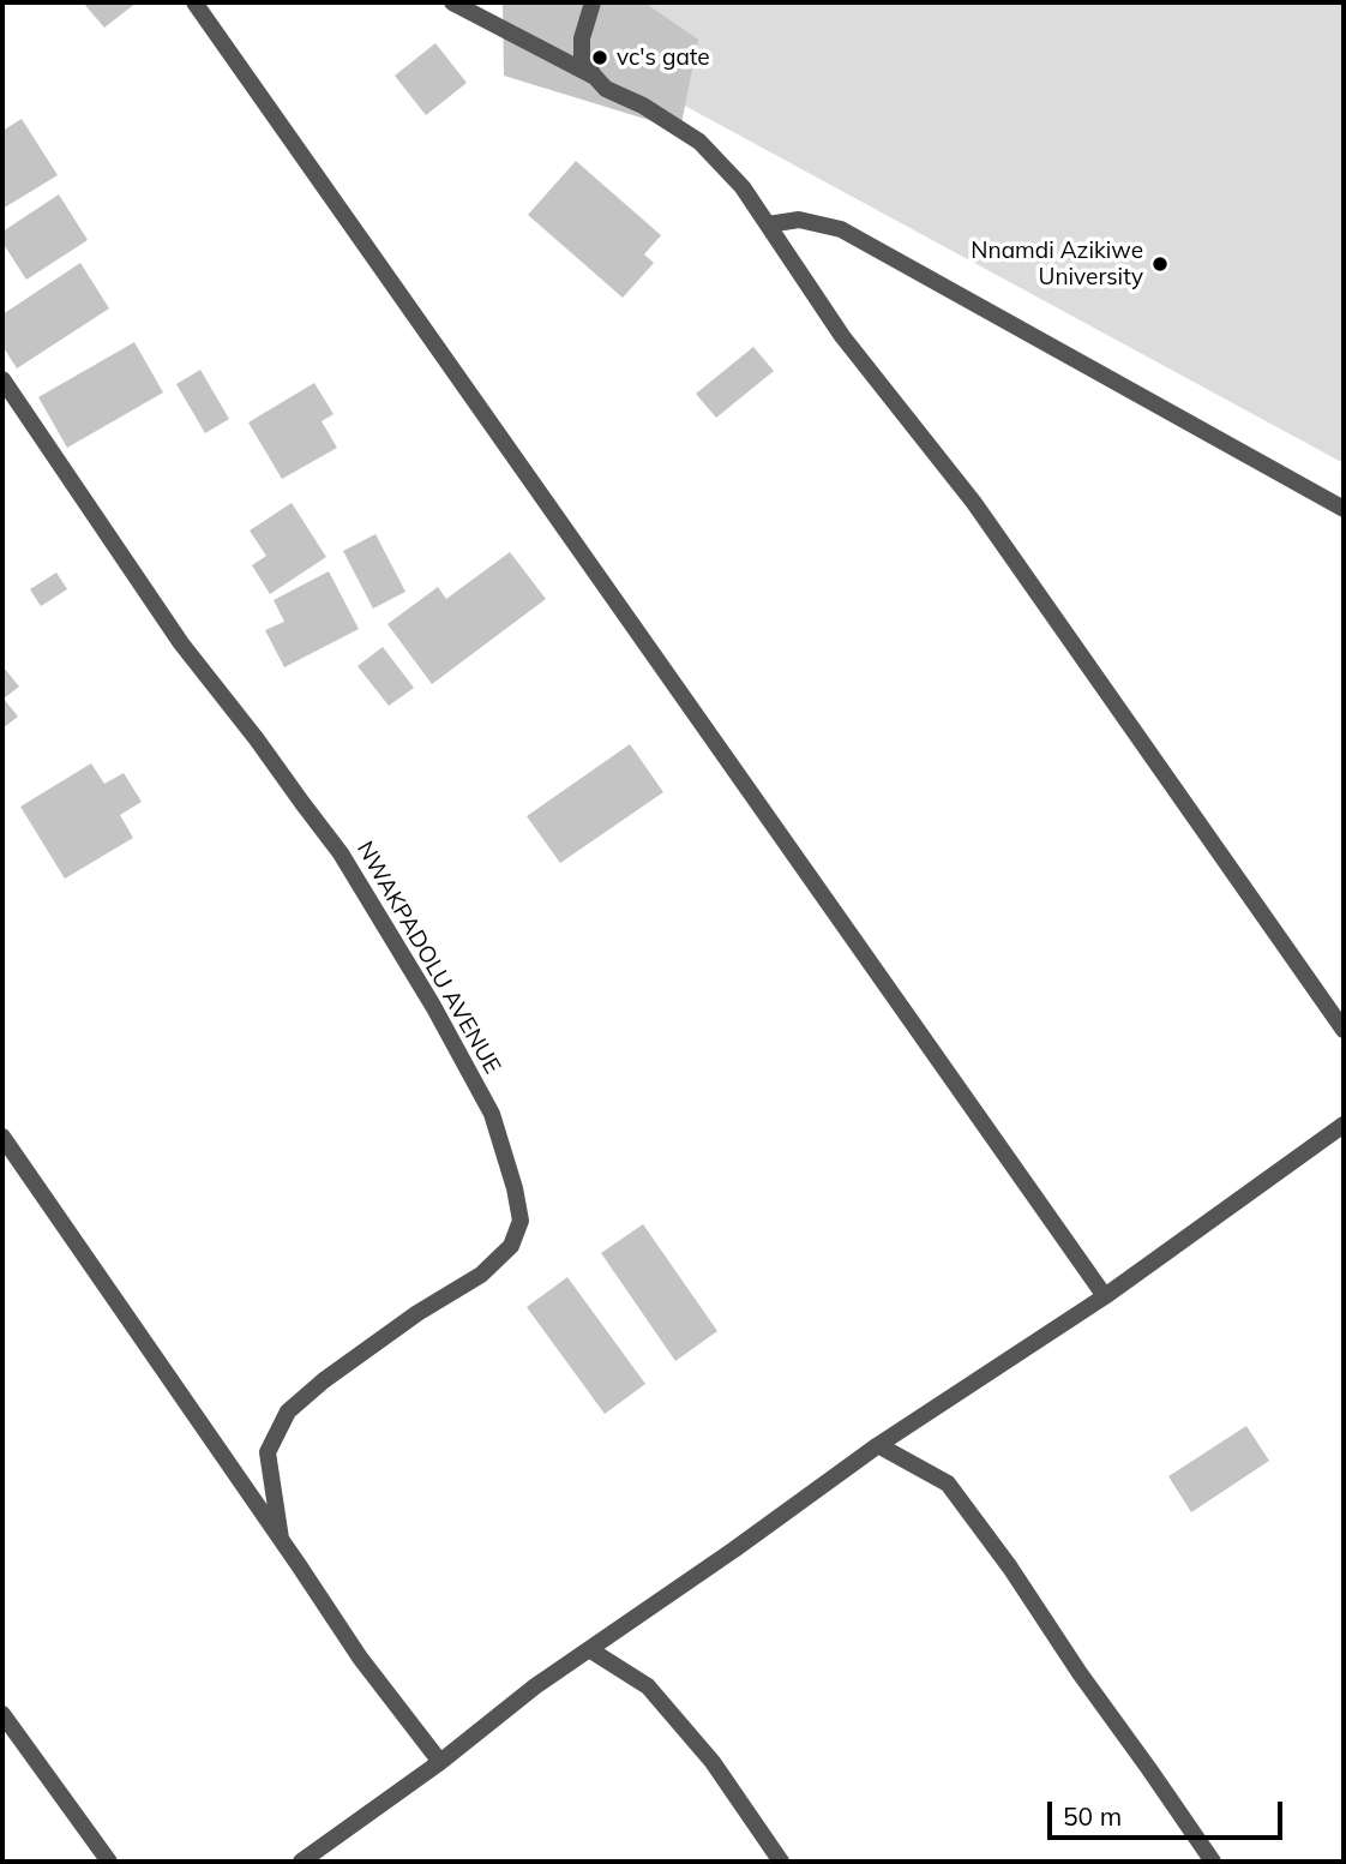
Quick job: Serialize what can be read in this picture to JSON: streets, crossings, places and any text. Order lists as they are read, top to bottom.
{
  "streets": {
    "street": ["NWAKPADOLU AVENUE"]
  },
  "places": ["vc's gate", "Nnamdi Azikiwe University"],
  "scale_bar": "50 m"
}
